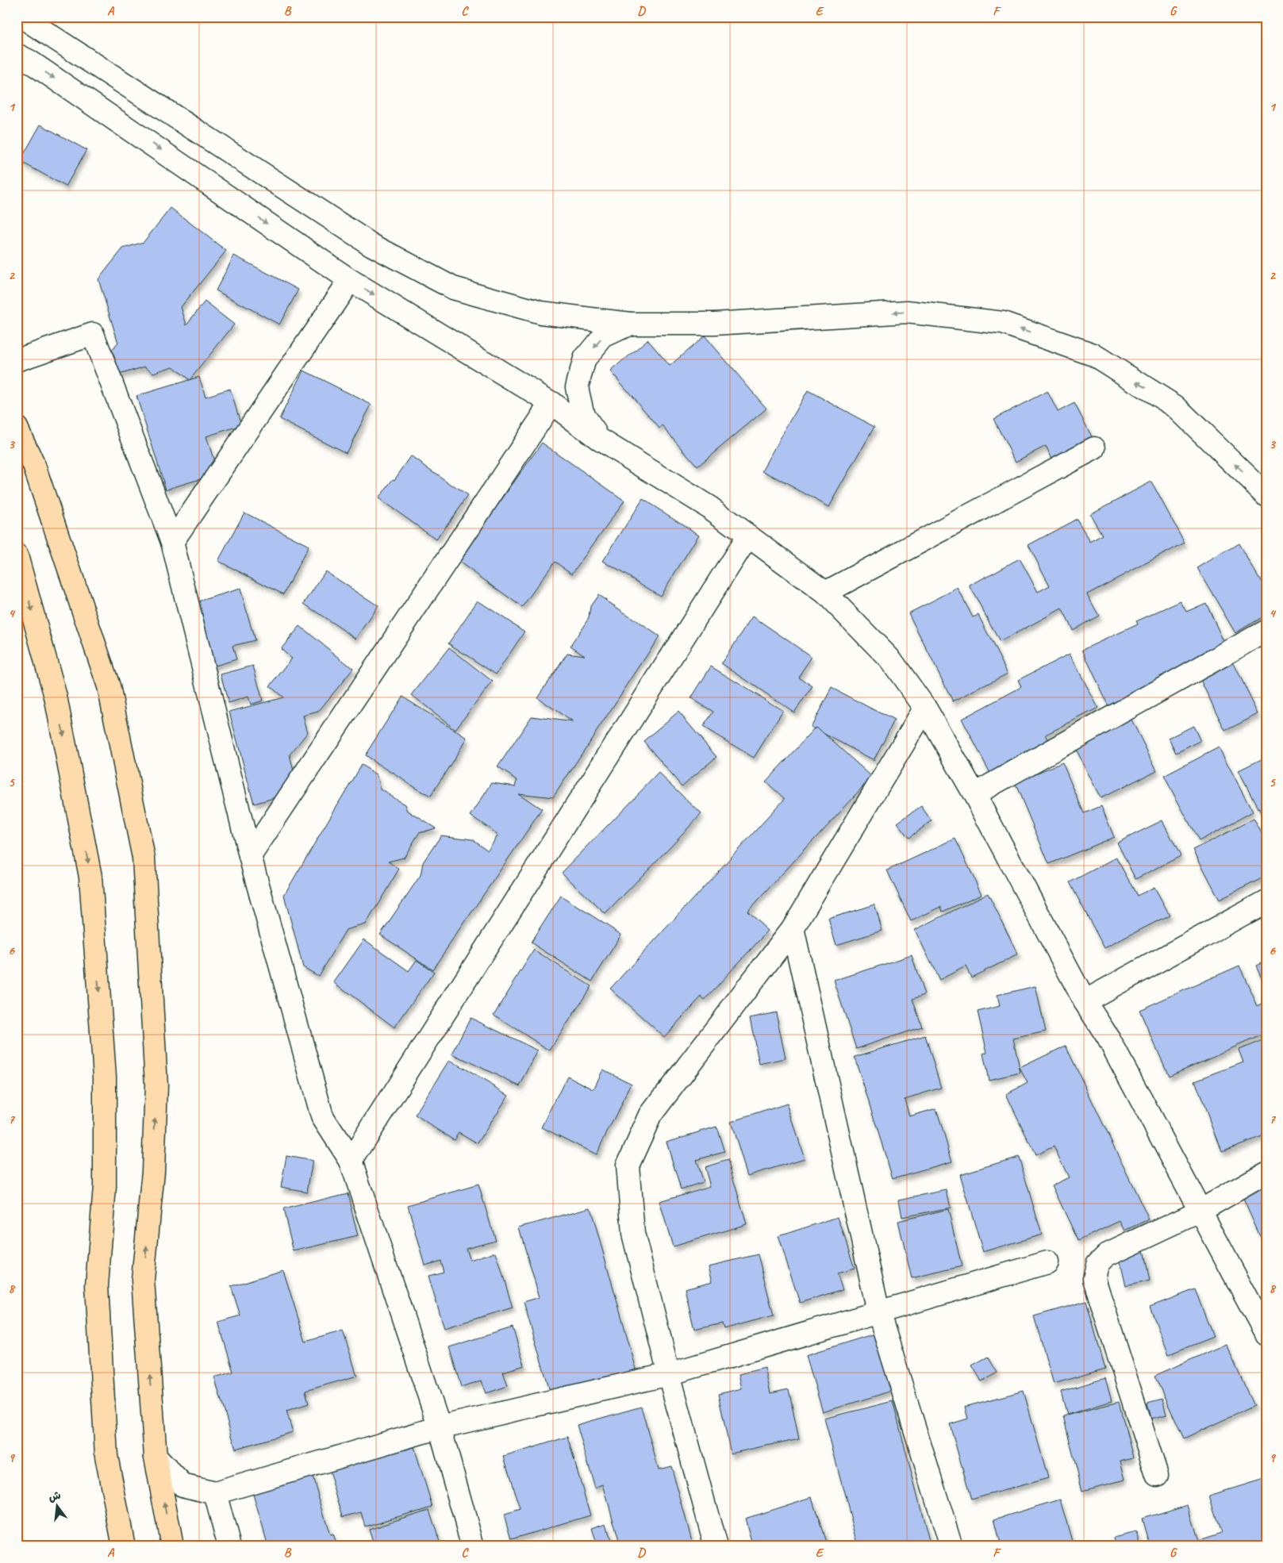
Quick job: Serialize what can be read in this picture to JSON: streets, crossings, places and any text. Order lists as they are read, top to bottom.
{
  "north": "top",
  "grid": {
    "columns": [
      "A",
      "B",
      "C",
      "D",
      "E",
      "F",
      "G"
    ],
    "rows": [
      "1",
      "2",
      "3",
      "4",
      "5",
      "6",
      "7",
      "8",
      "9"
    ]
  }
}
